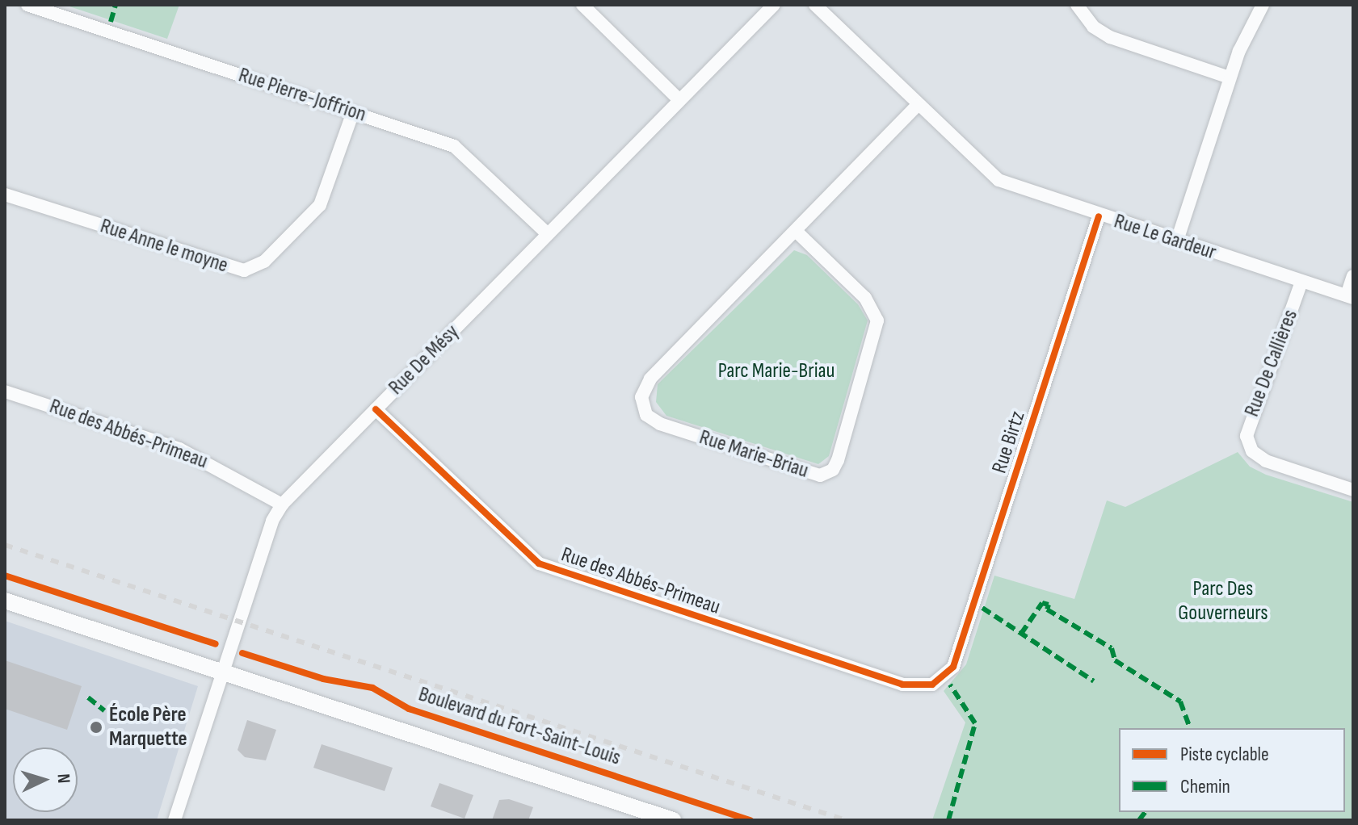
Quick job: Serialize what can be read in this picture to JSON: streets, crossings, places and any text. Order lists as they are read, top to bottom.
{
  "streets": {
    "street": [
      "Rue Pierre-Joffrion",
      "Rue Le Gardeur",
      "Rue Anne le moyne",
      "Rue De Mésy",
      "Rue De Callières",
      "Rue des Abbés-Primeau",
      "Rue Birtz",
      "Rue Marie-Briau",
      "Boulevard du Fort-Saint-Louis"
    ]
  },
  "crossings": [
    ["Rue Pierre-Joffrion", "Rue Anne le moyne"],
    ["Rue Pierre-Joffrion", "Rue De Mésy"],
    ["Rue Le Gardeur", "Rue De Callières"],
    ["Rue Le Gardeur", "Rue Birtz"],
    ["Rue Le Gardeur", "Rue Marie-Briau"],
    ["Rue De Mésy", "Rue des Abbés-Primeau"],
    ["Rue De Mésy", "Boulevard du Fort-Saint-Louis"],
    ["Rue des Abbés-Primeau", "Rue Birtz"]
  ],
  "parks": ["Parc Marie-Briau", "Parc Des Gouverneurs"],
  "places": ["École Père Marquette"],
  "legend": ["Piste cyclable", "Chemin"],
  "north": "right"
}
